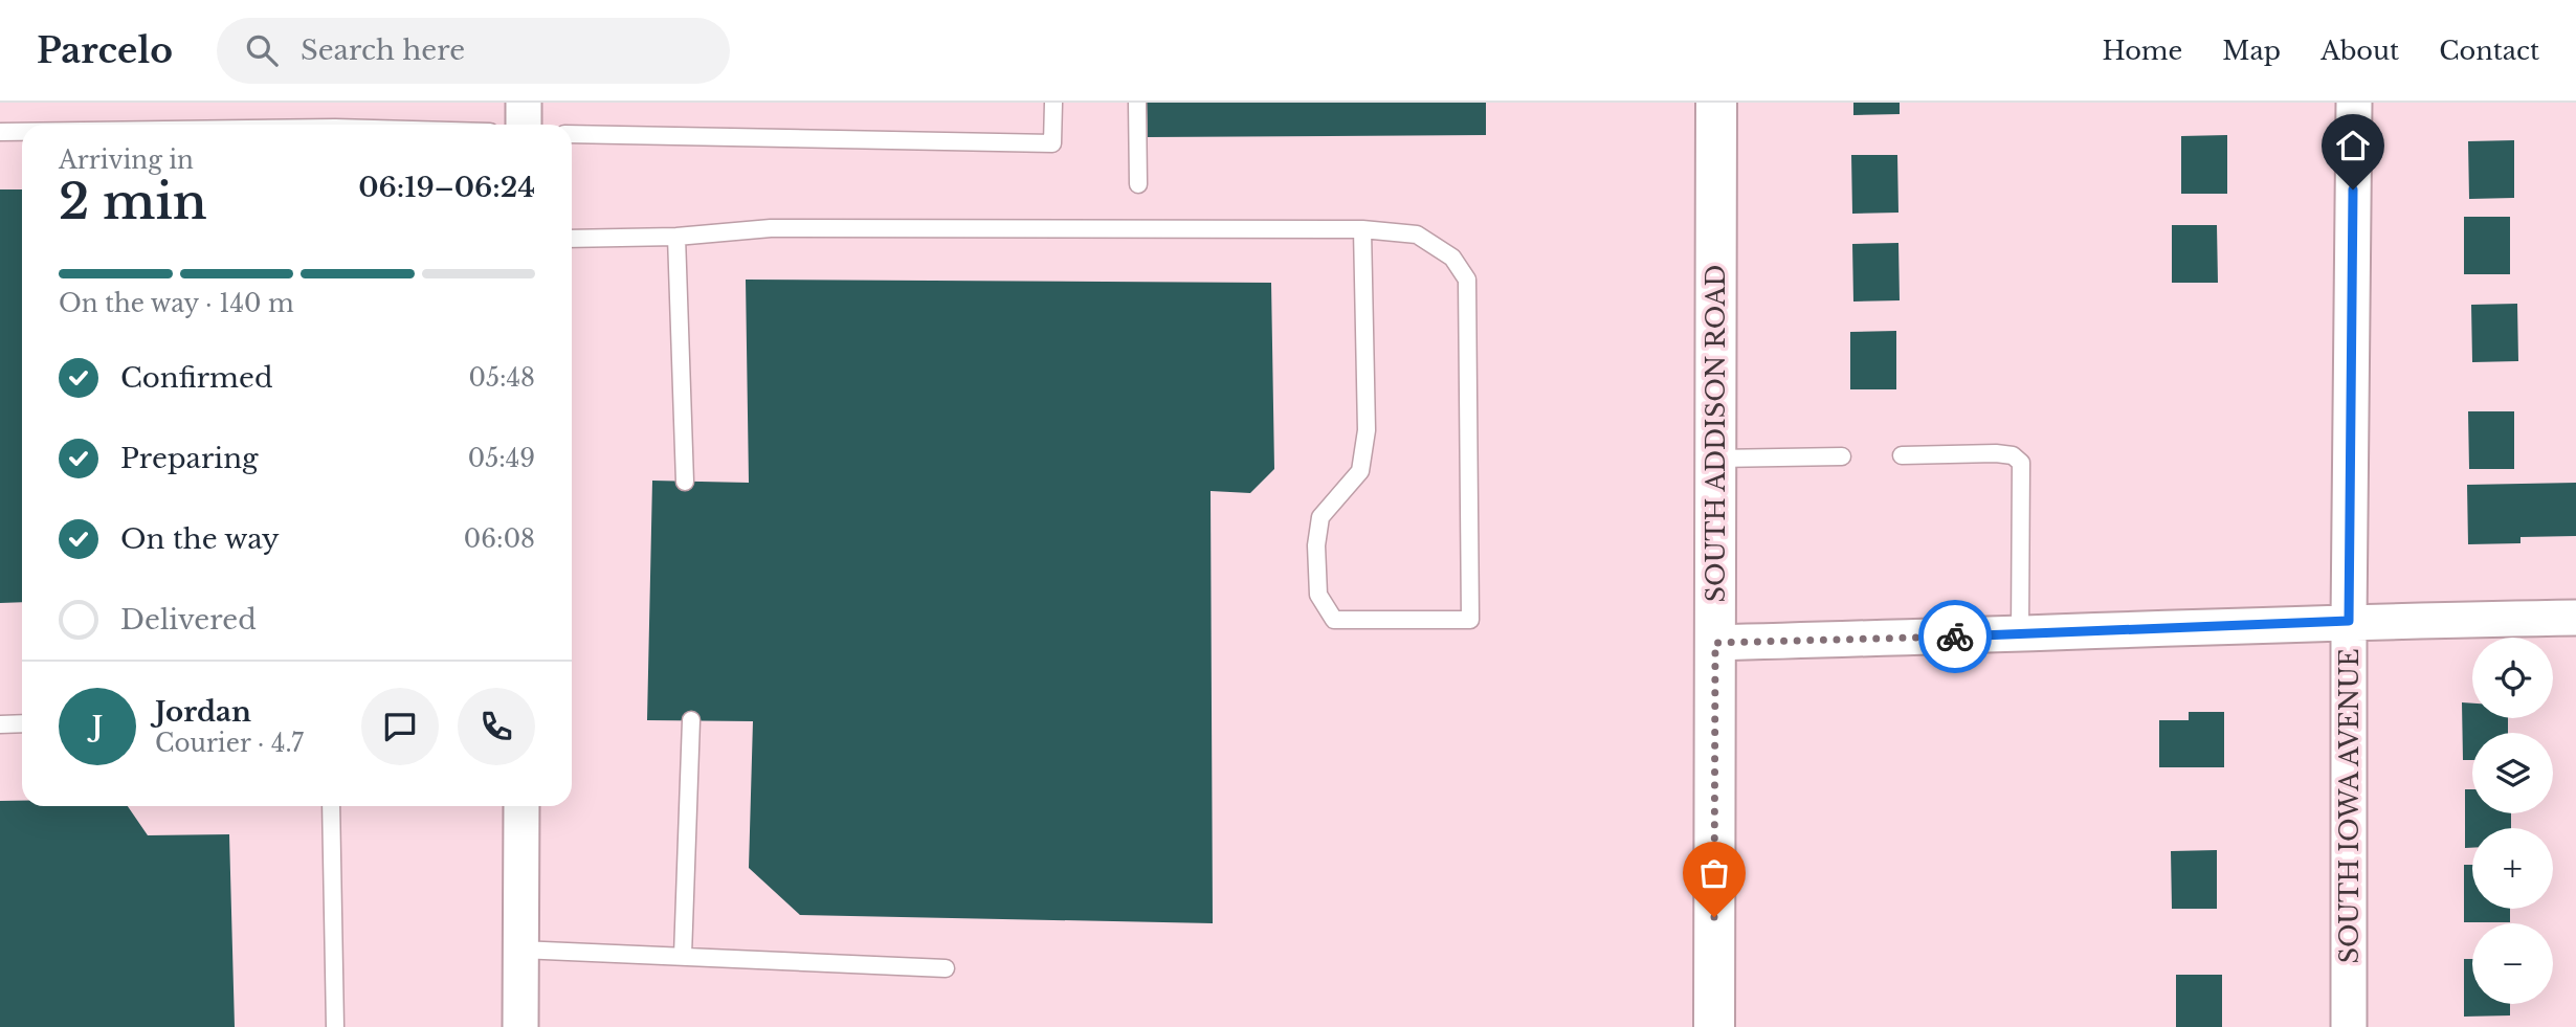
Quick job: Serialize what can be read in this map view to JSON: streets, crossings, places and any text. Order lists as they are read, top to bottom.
{
  "streets": {
    "street": ["SOUTH ADDISON ROAD", "SOUTH IOWA AVENUE"]
  },
  "page": {
    "header": "Parcelo",
    "search": "Search here",
    "nav": [
      "Home",
      "Map",
      "About",
      "Contact"
    ],
    "heading": ["2 min", "Arriving in", "06:19–06:24"],
    "panel": ["Jordan", "Courier · 4.7"],
    "bar": "On the way · 140 m",
    "list": [
      ["Confirmed", "05:48"],
      ["Preparing", "05:49"],
      ["On the way", "06:08"],
      "Delivered"
    ],
    "map_buttons": ["+", "−"],
    "round": "J"
  }
}
